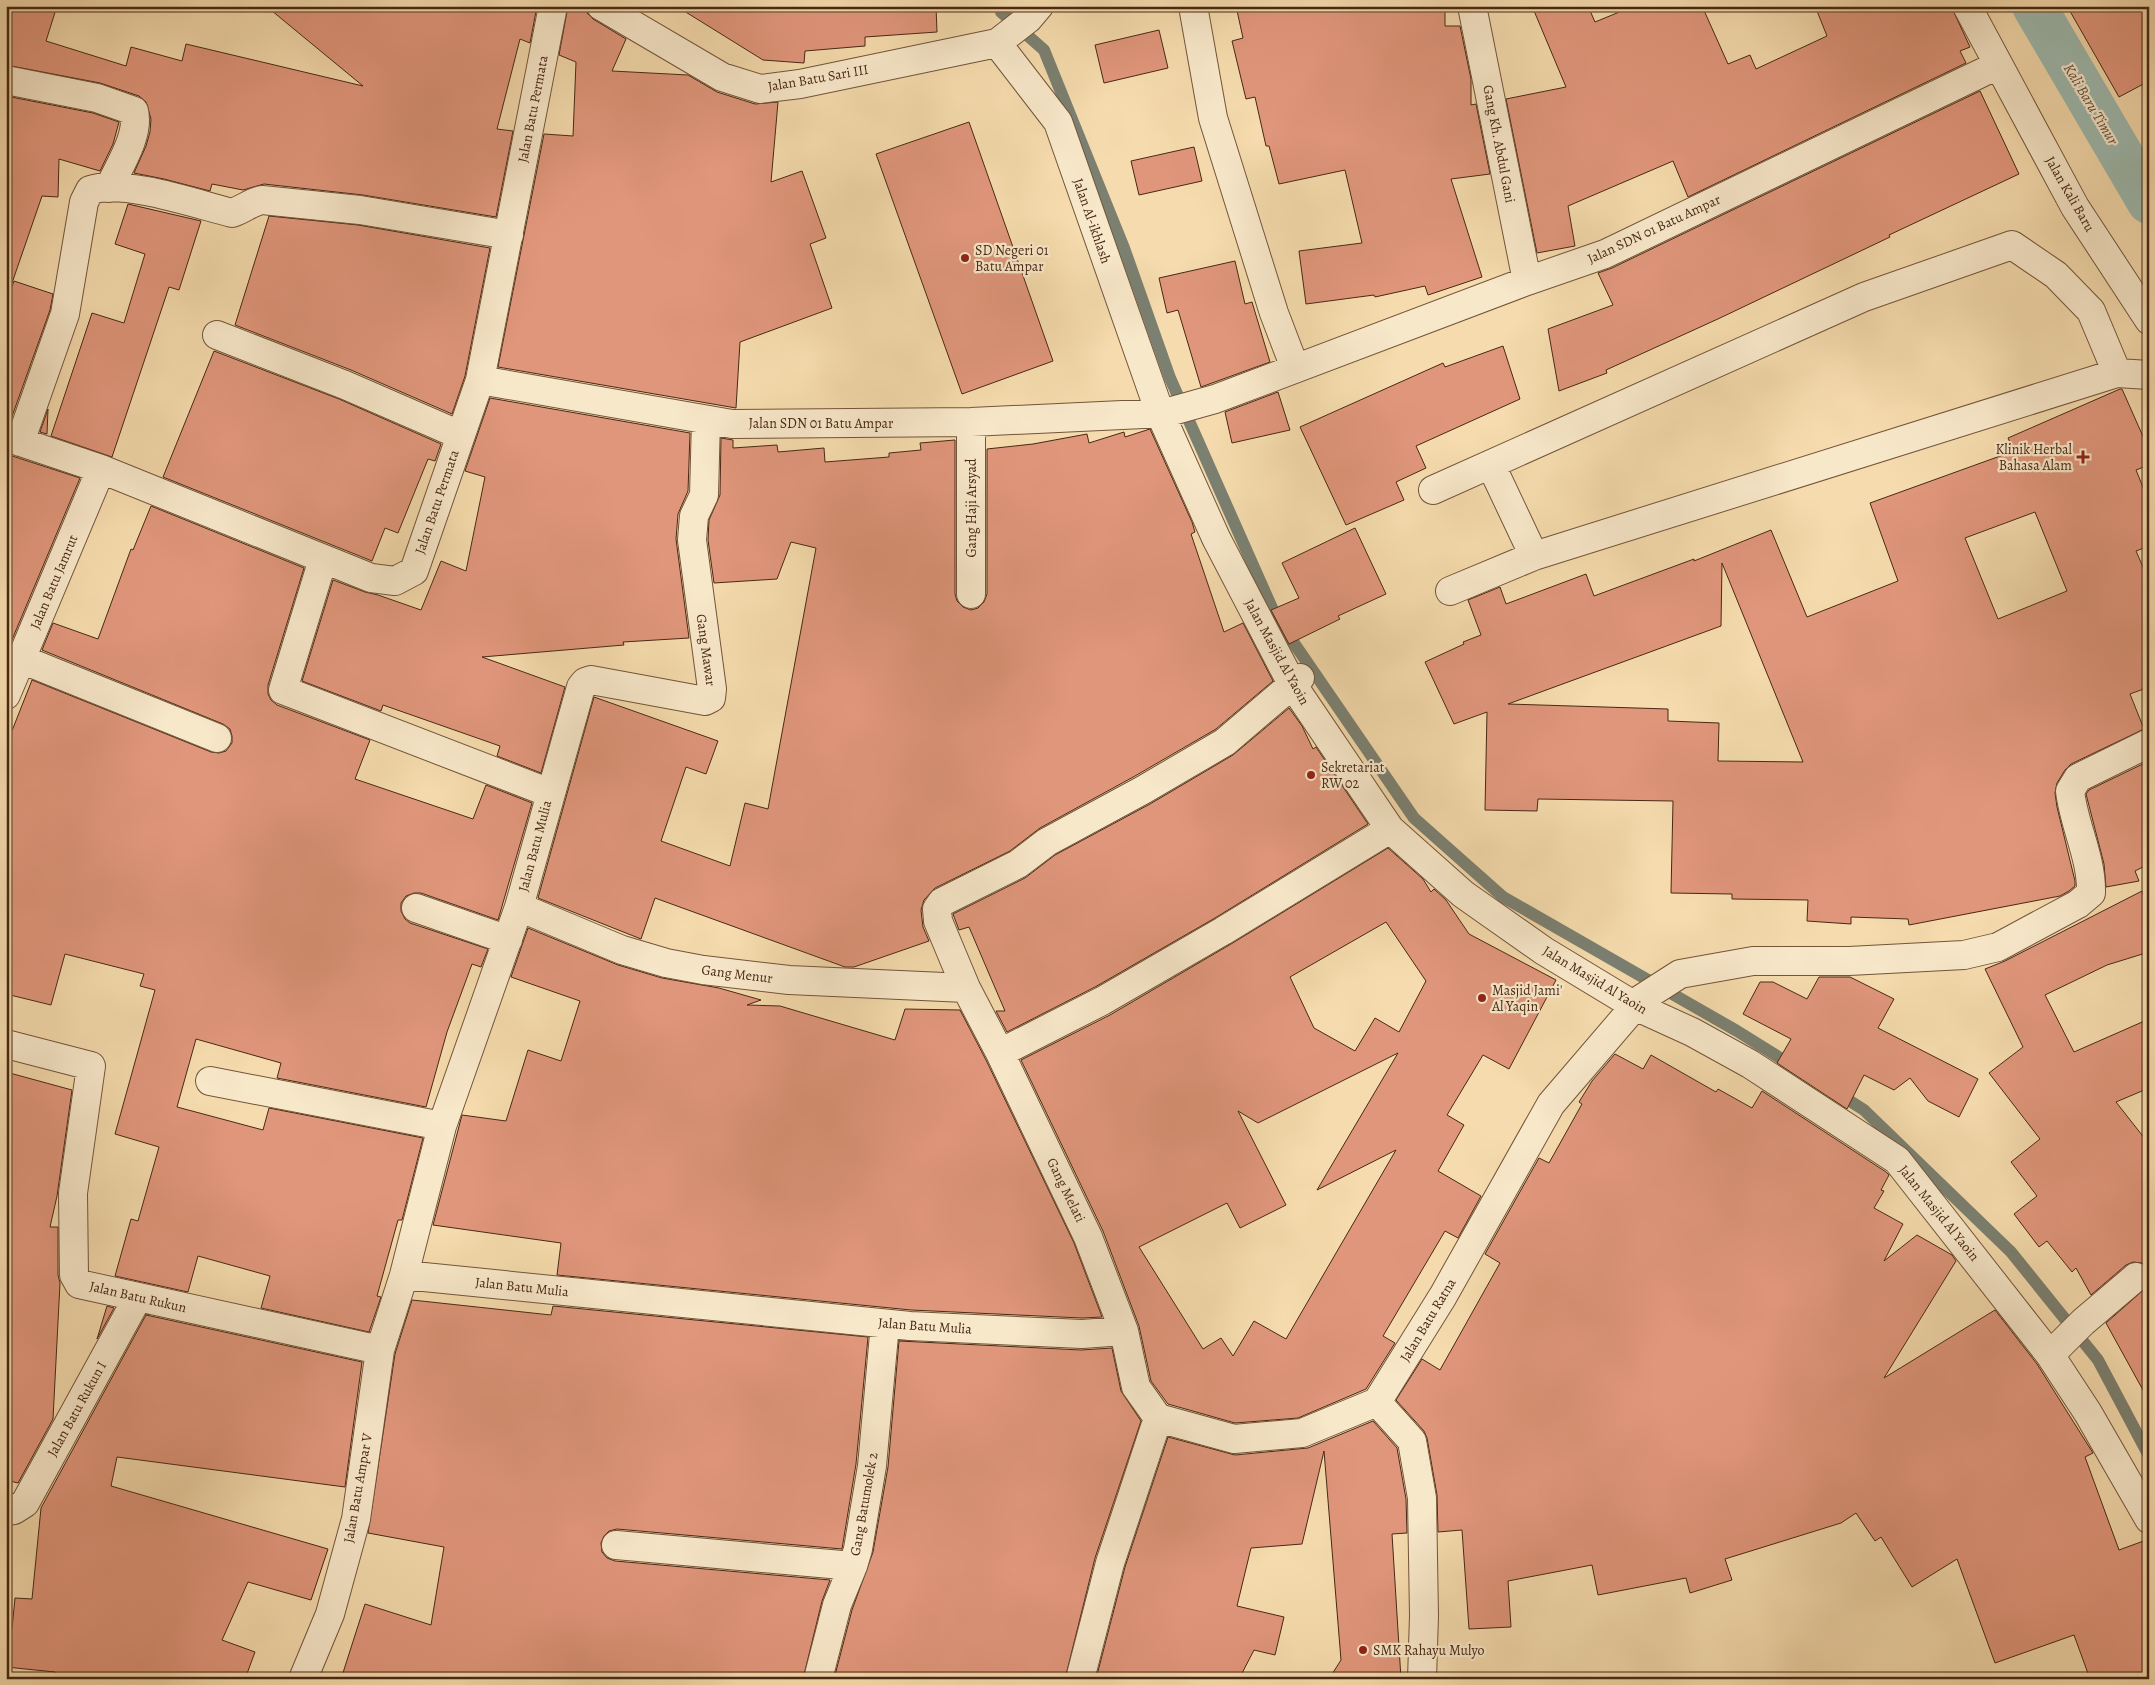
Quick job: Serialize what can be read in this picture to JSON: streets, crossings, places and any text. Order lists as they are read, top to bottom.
{
  "streets": {
    "street": [
      "Jalan Batu Sari III",
      "Jalan Batu Permata",
      "Gang Kh. Abdul Gani",
      "Jalan Kali Baru",
      "Jalan Al-ikhlash",
      "Jalan SDN 01 Batu Ampar",
      "Gang Haji Arsyad",
      "Jalan Batu Jamrut",
      "Gang Mawar",
      "Jalan Masjid Al Yaoin",
      "Jalan Batu Mulia",
      "Gang Menur",
      "Gang Melati",
      "Jalan Batu Rukun",
      "Jalan Batu Ratna",
      "Jalan Batu Rukun I",
      "Jalan Batu Ampar V",
      "Gang Batumolek 2"
    ]
  },
  "crossings": [
    ["Jalan Batu Sari III", "Jalan Al-ikhlash"],
    ["Jalan Batu Permata", "Jalan SDN 01 Batu Ampar"],
    ["Jalan Batu Permata", "Jalan Batu Jamrut"],
    ["Jalan Batu Permata", "Jalan Batu Mulia"],
    ["Gang Kh. Abdul Gani", "Jalan SDN 01 Batu Ampar"],
    ["Jalan Kali Baru", "Jalan SDN 01 Batu Ampar"],
    ["Jalan Al-ikhlash", "Jalan SDN 01 Batu Ampar"],
    ["Jalan Al-ikhlash", "Jalan Masjid Al Yaoin"],
    ["Jalan SDN 01 Batu Ampar", "Gang Haji Arsyad"],
    ["Jalan SDN 01 Batu Ampar", "Gang Mawar"],
    ["Jalan SDN 01 Batu Ampar", "Jalan Masjid Al Yaoin"],
    ["Gang Mawar", "Jalan Batu Mulia"],
    ["Jalan Masjid Al Yaoin", "Gang Melati"],
    ["Jalan Masjid Al Yaoin", "Jalan Batu Ratna"],
    ["Jalan Batu Mulia", "Gang Menur"],
    ["Jalan Batu Mulia", "Gang Melati"],
    ["Jalan Batu Mulia", "Jalan Batu Rukun"],
    ["Jalan Batu Mulia", "Jalan Batu Ampar V"],
    ["Jalan Batu Mulia", "Gang Batumolek 2"],
    ["Gang Menur", "Gang Melati"],
    ["Jalan Batu Rukun", "Jalan Batu Rukun I"],
    ["Jalan Batu Rukun", "Jalan Batu Ampar V"]
  ],
  "water": ["Kali Baru Timur"],
  "places": {
    "other": [
      "SD Negeri 01 Batu Ampar",
      "Sekretariat RW 02",
      "Masjid Jami' Al Yaqin",
      "SMK Rahayu Mulyo"
    ],
    "health": ["Klinik Herbal Bahasa Alam"]
  }
}
